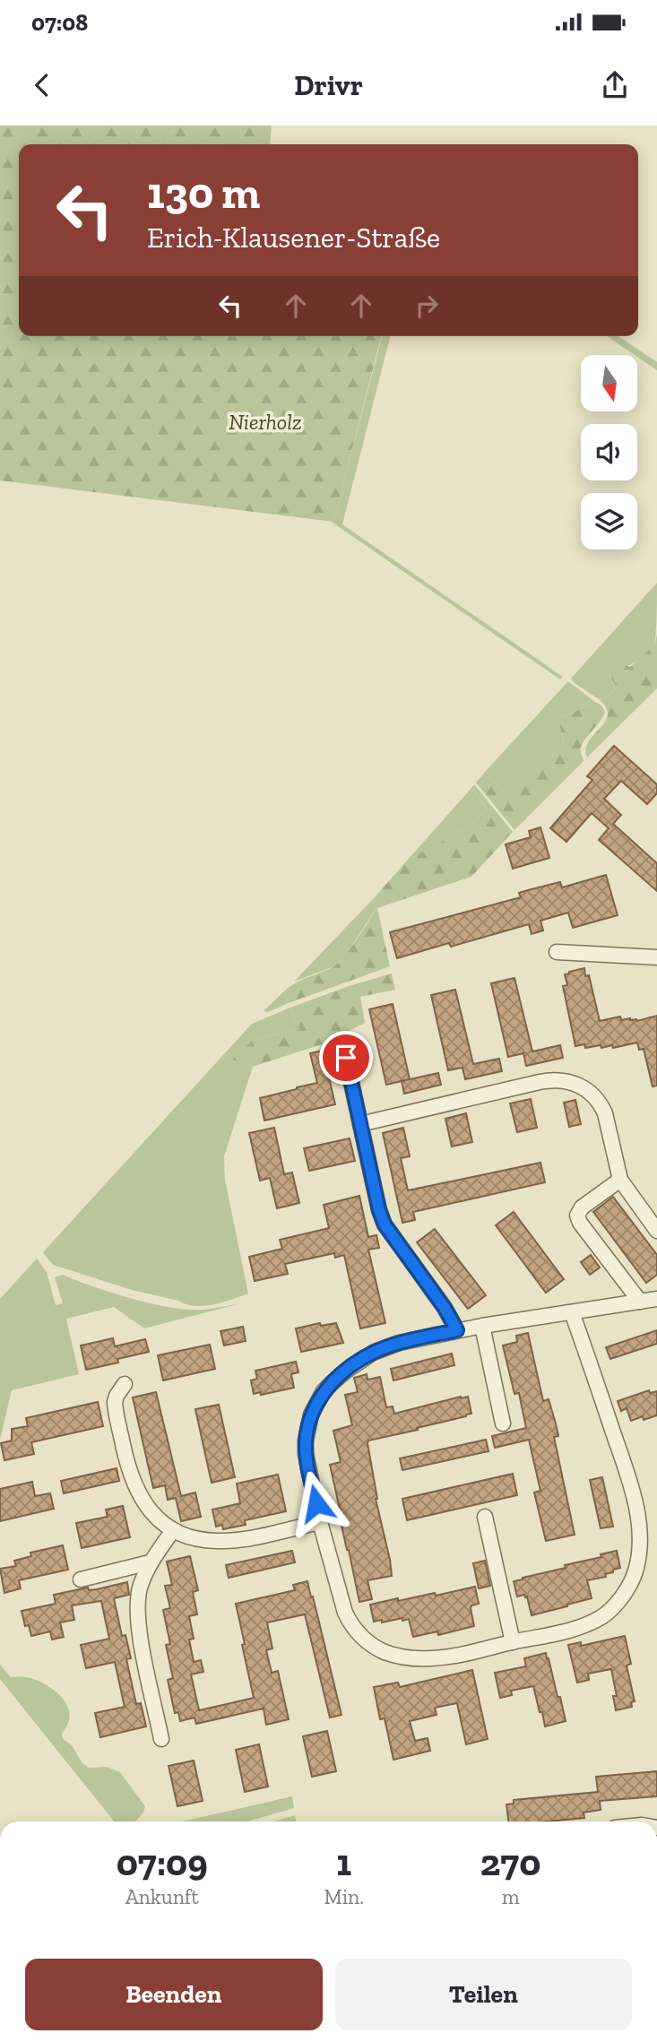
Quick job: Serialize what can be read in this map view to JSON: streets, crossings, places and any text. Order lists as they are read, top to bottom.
{
  "parks": ["Nierholz"],
  "north": "bottom",
  "page": {
    "status": "07:08",
    "header": "Drivr",
    "turn": ["130 m", "Erich-Klausener-Straße"],
    "eta": [
      "07:09",
      "Ankunft",
      "1",
      "Min.",
      "270",
      "m"
    ],
    "buttons": ["Beenden", "Teilen"]
  }
}
